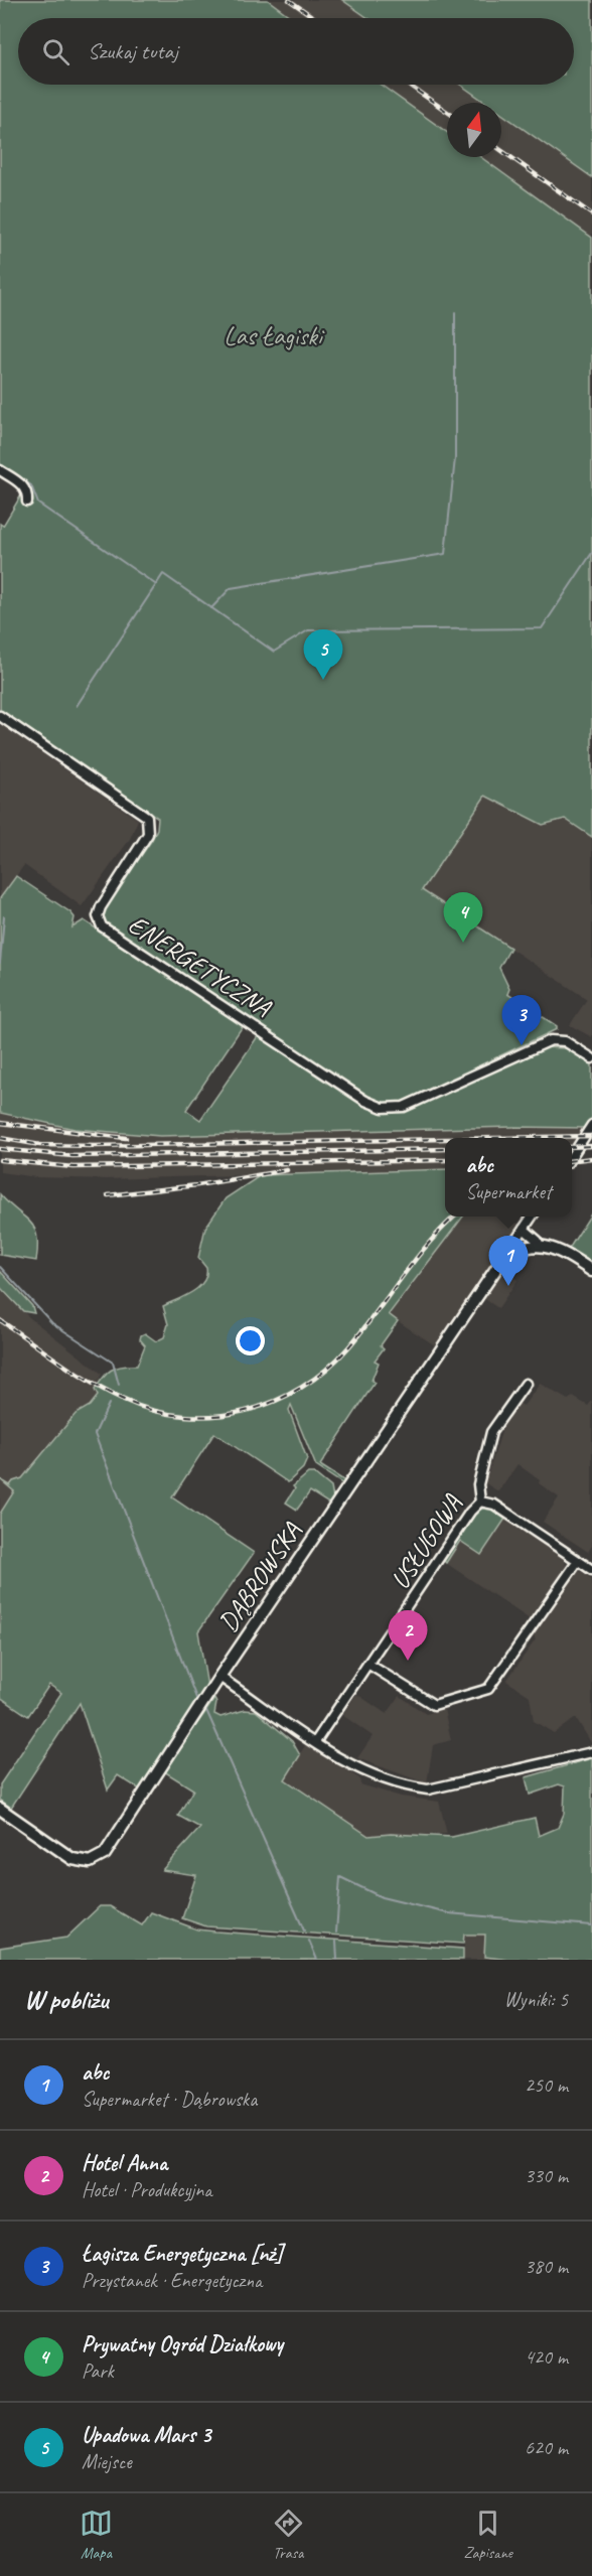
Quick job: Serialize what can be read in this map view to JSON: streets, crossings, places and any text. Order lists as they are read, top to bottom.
{
  "streets": {
    "street": ["ENERGETYCZNA", "USŁUGOWA", "DĄBROWSKA"]
  },
  "parks": ["Las Łagiski"],
  "north": "top",
  "page": {
    "search": "Szukaj tutaj",
    "pins": [
      "5",
      "4",
      "3",
      "1",
      "2"
    ],
    "popup": ["abc", "Supermarket"],
    "heading": ["W pobliżu", "Wyniki: 5"],
    "list": [
      {
        "mark": "1",
        "name": "abc",
        "note": "Supermarket · Dąbrowska",
        "value": "250 m"
      },
      {
        "mark": "2",
        "name": "Hotel Anna",
        "note": "Hotel · Produkcyjna",
        "value": "330 m"
      },
      {
        "mark": "3",
        "name": "Łagisza Energetyczna [nż]",
        "note": "Przystanek · Energetyczna",
        "value": "380 m"
      },
      {
        "mark": "4",
        "name": "Prywatny Ogród Działkowy",
        "note": "Park",
        "value": "420 m"
      },
      {
        "mark": "5",
        "name": "Upadowa Mars 3",
        "note": "Miejsce",
        "value": "620 m"
      }
    ],
    "nav": ["Mapa", "Trasa", "Zapisane"]
  }
}
